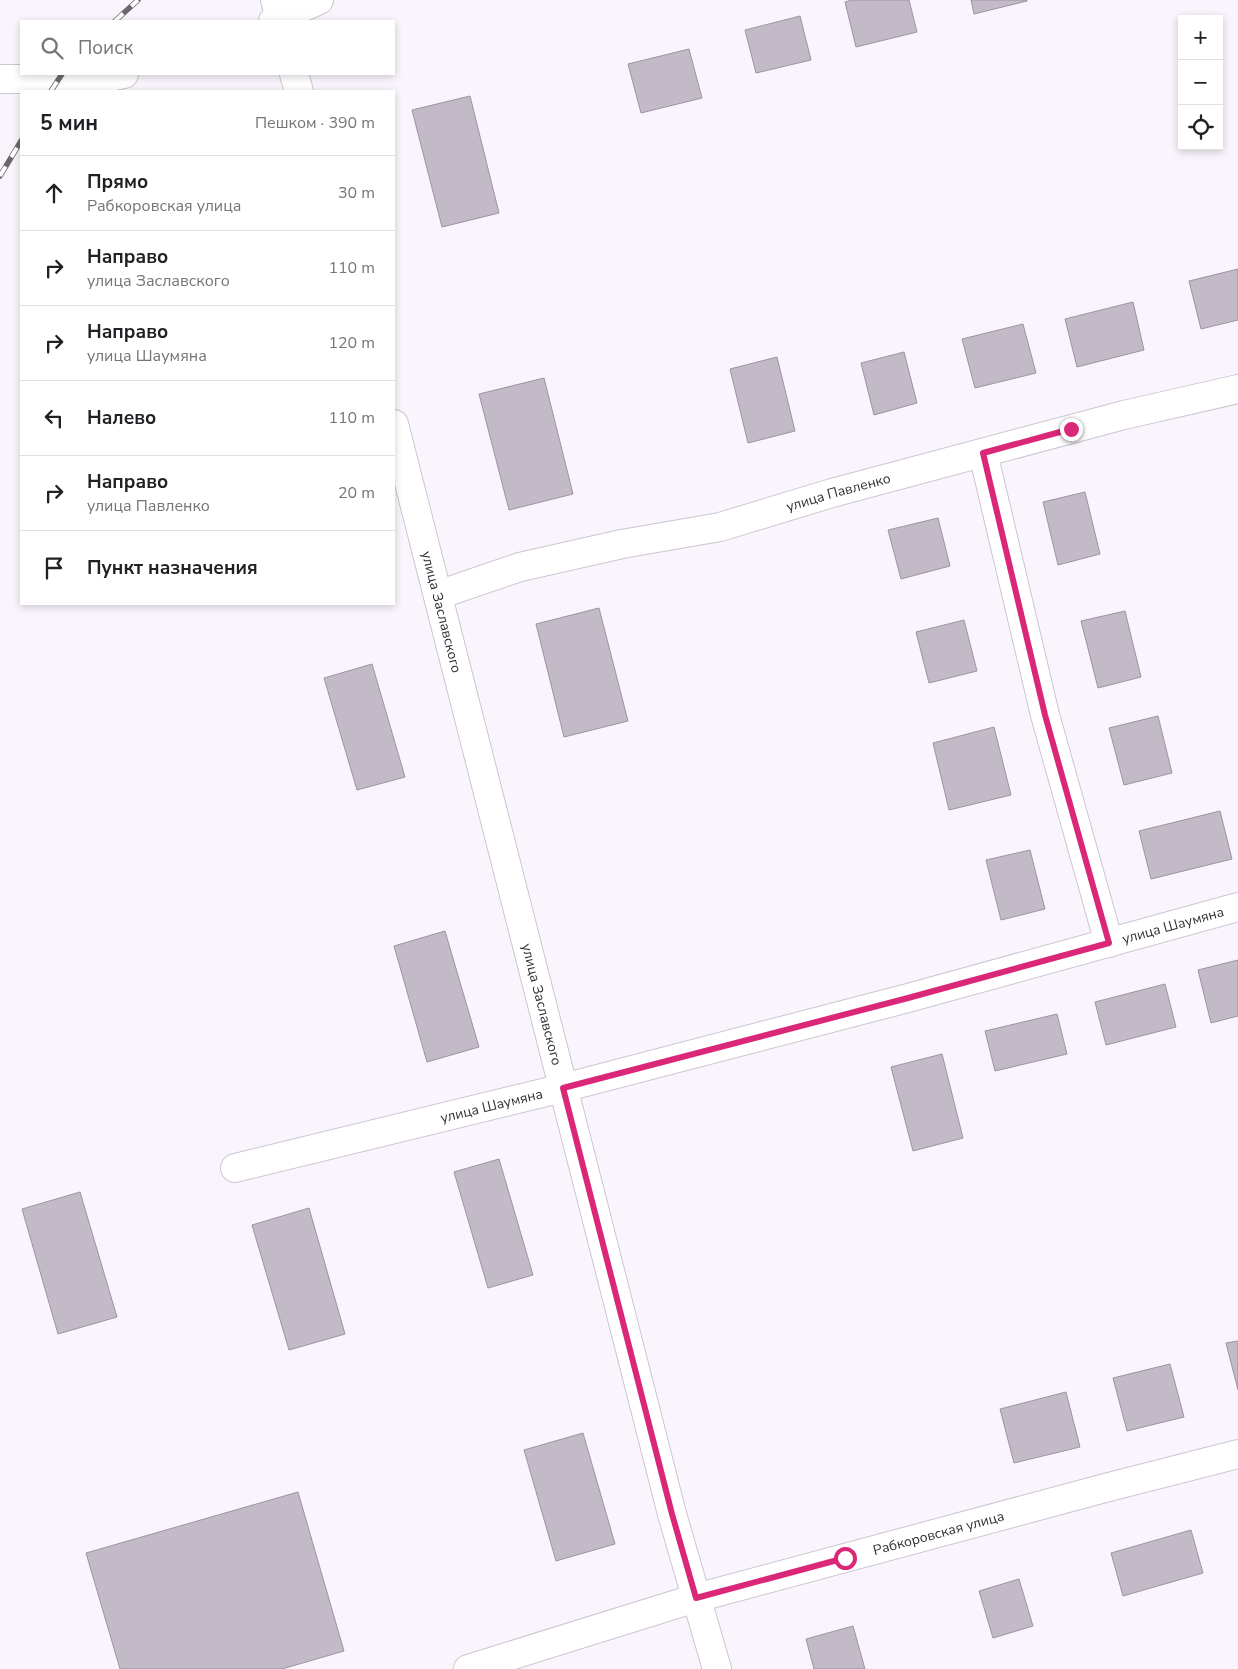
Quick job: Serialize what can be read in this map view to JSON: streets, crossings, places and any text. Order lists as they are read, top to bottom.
{
  "streets": {
    "street": [
      "улица Павленко",
      "улица Заславского",
      "улица Шаумяна",
      "Рабкоровская улица"
    ]
  },
  "crossings": [
    ["улица Павленко", "улица Заславского"],
    ["улица Заславского", "улица Шаумяна"],
    ["улица Заславского", "Рабкоровская улица"]
  ],
  "page": {
    "map_buttons": ["+", "−"],
    "search": "Поиск",
    "heading": ["5 мин", "Пешком · 390 m"],
    "list": [
      ["Прямо", "Рабкоровская улица", "30 m"],
      ["Направо", "улица Заславского", "110 m"],
      ["Направо", "улица Шаумяна", "120 m"],
      ["Налево", "110 m"],
      ["Направо", "улица Павленко", "20 m"],
      "Пункт назначения"
    ]
  }
}
